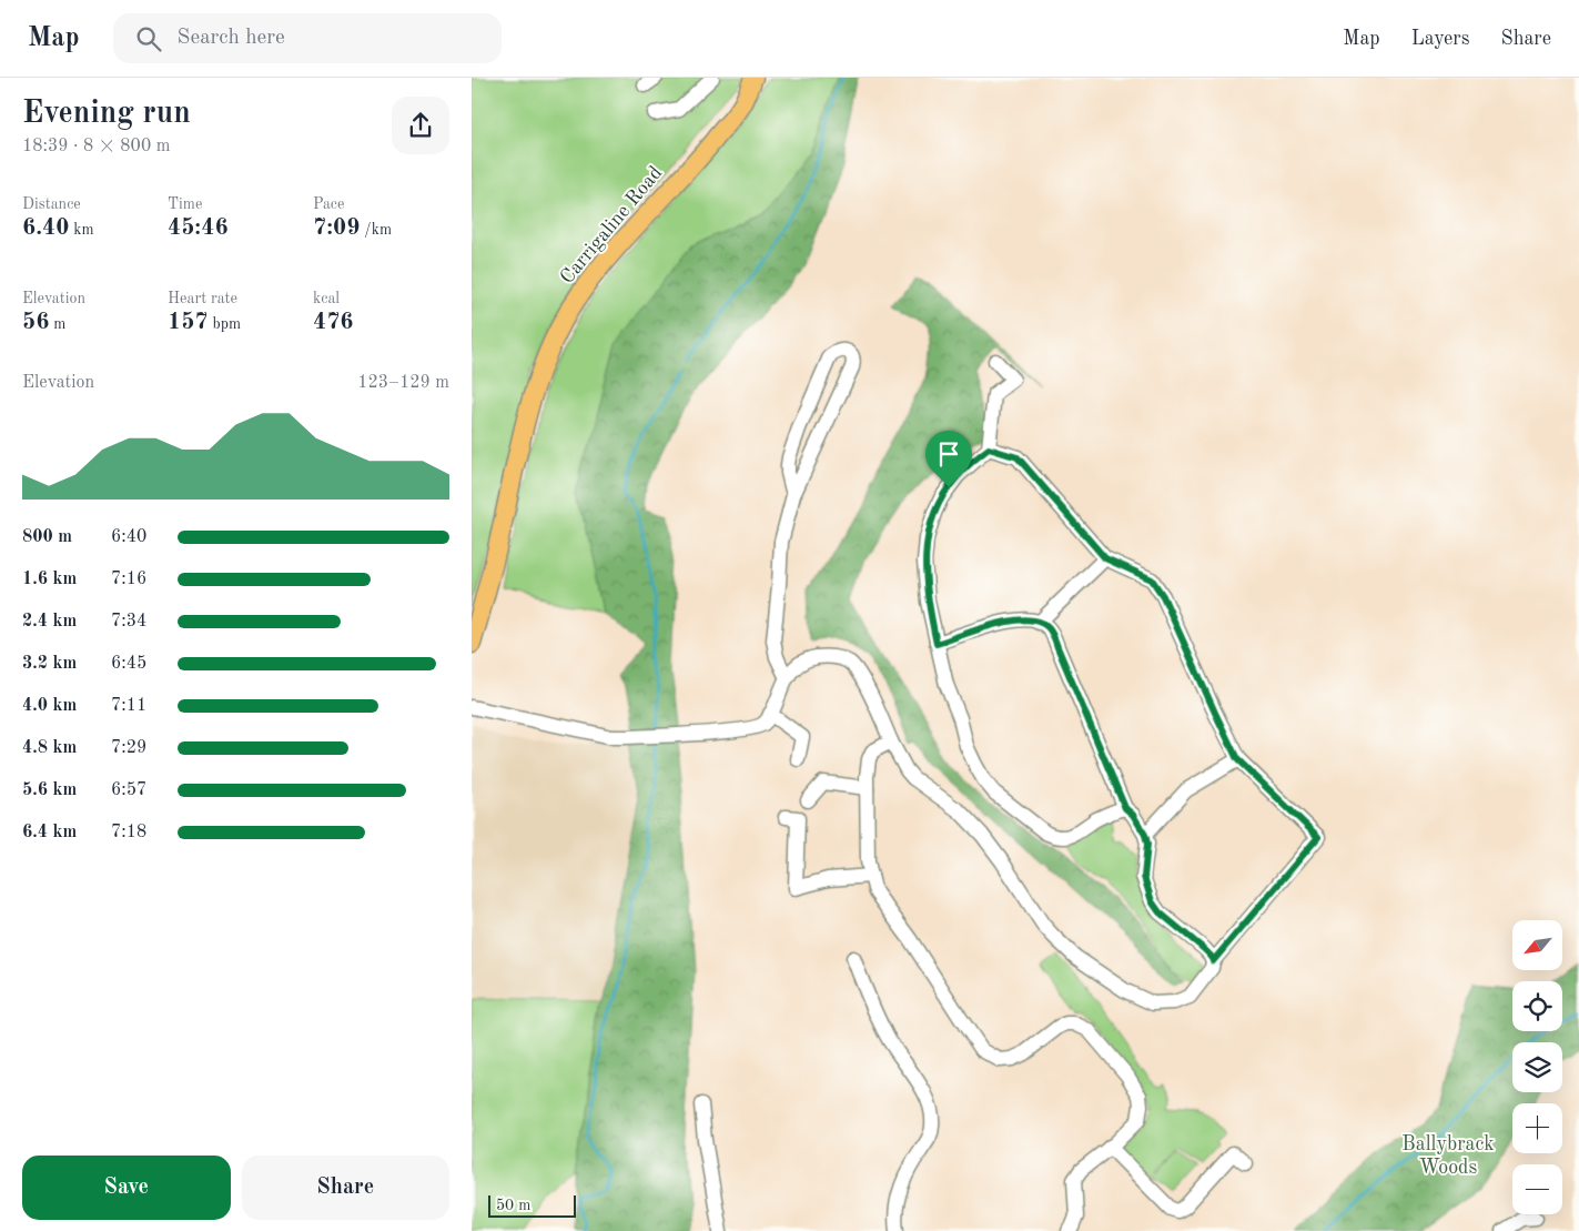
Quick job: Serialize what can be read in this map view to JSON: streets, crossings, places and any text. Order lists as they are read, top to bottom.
{
  "streets": {
    "main road": ["Carrigaline Road"]
  },
  "parks": ["Ballybrack Woods"],
  "scale_bar": "50 m",
  "north": "bottom left",
  "page": {
    "header": "Map",
    "search": "Search here",
    "nav": ["Map", "Layers", "Share"],
    "heading": ["Evening run", "18:39 · 8 × 800 m"],
    "stats": [
      ["Distance", "6.40 km"],
      ["Time", "45:46"],
      ["Pace", "7:09 /km"],
      ["Elevation", "56 m"],
      ["Heart rate", "157 bpm"],
      ["kcal", "476"]
    ],
    "chart": ["Elevation", "123–129 m"],
    "list": [
      {
        "name": "800 m",
        "note": "6:40"
      },
      {
        "name": "1.6 km",
        "note": "7:16"
      },
      {
        "name": "2.4 km",
        "note": "7:34"
      },
      {
        "name": "3.2 km",
        "note": "6:45"
      },
      {
        "name": "4.0 km",
        "note": "7:11"
      },
      {
        "name": "4.8 km",
        "note": "7:29"
      },
      {
        "name": "5.6 km",
        "note": "6:57"
      },
      {
        "name": "6.4 km",
        "note": "7:18"
      }
    ],
    "map_buttons": ["+", "−"],
    "buttons": ["Save", "Share"],
    "scale": "50 m"
  }
}
